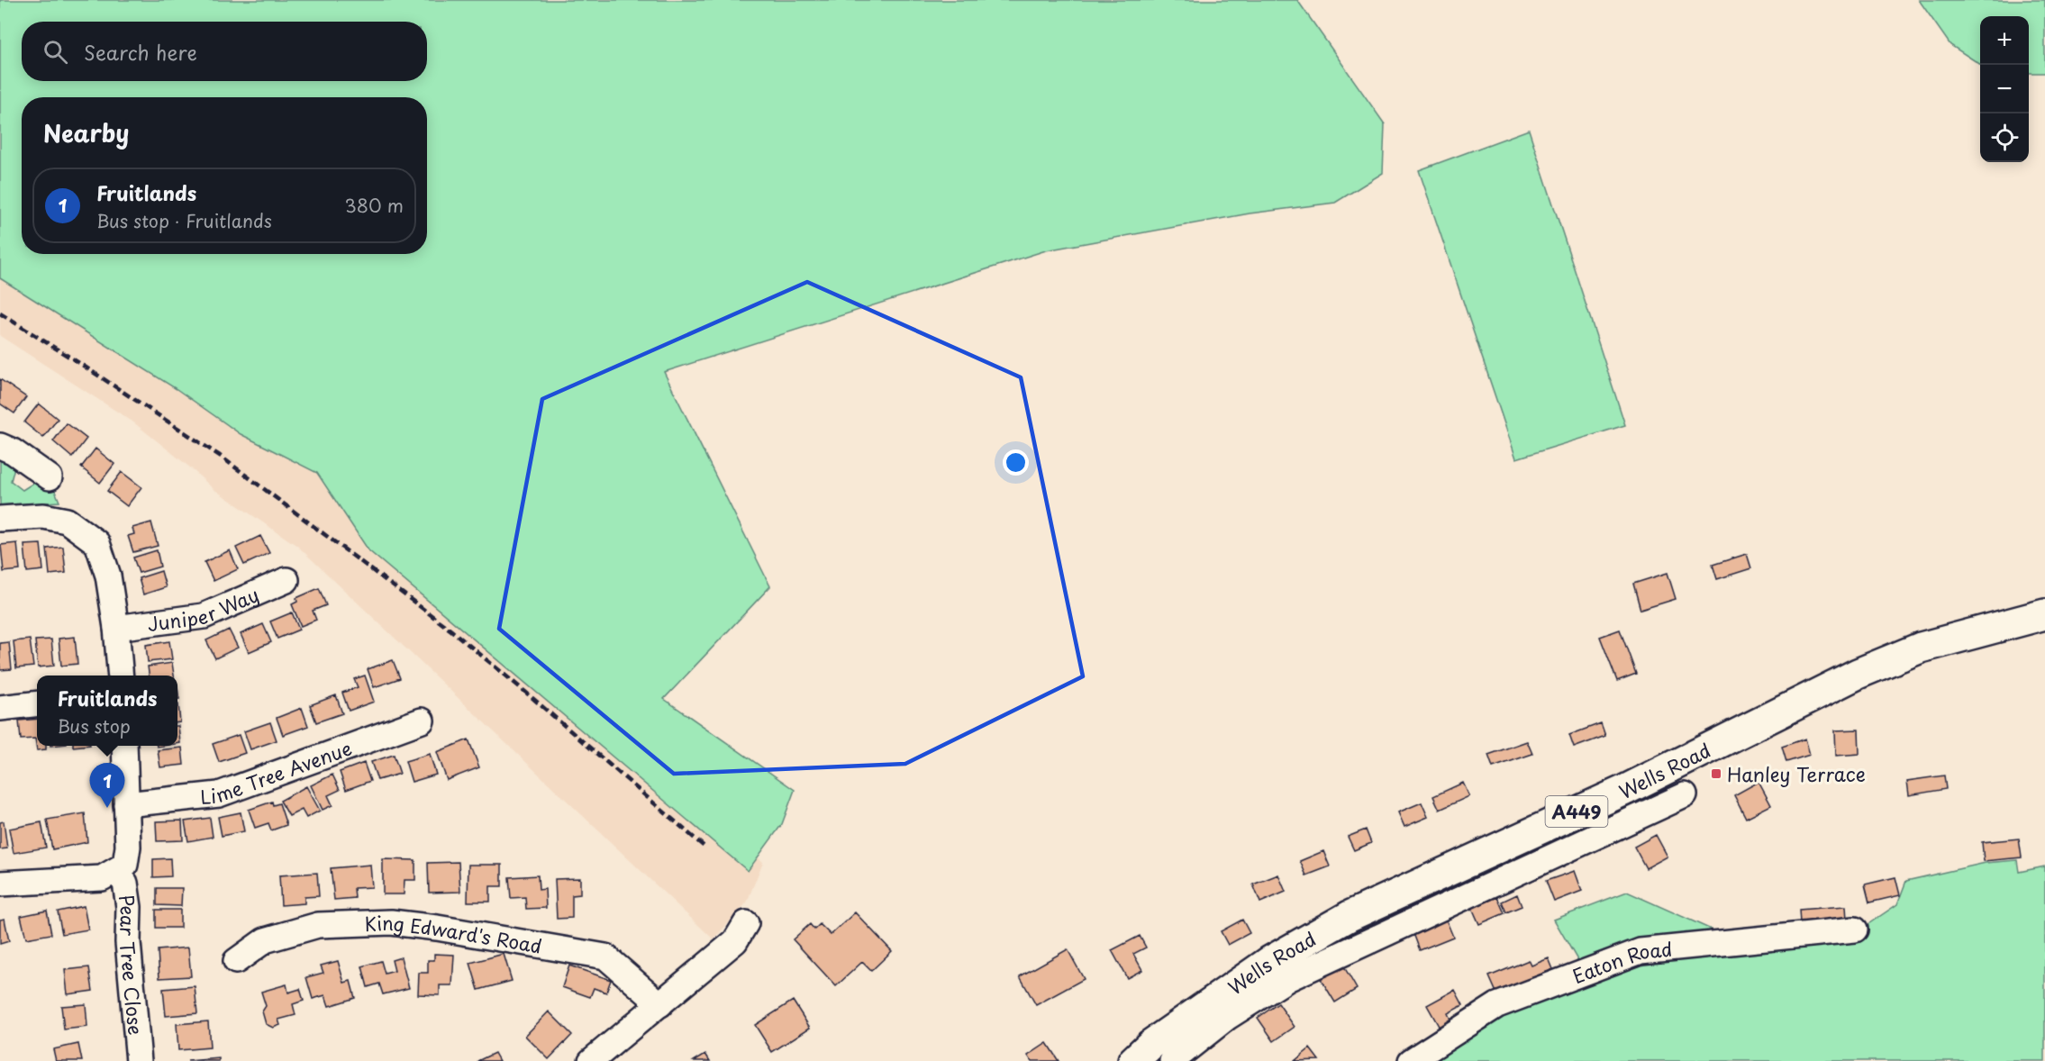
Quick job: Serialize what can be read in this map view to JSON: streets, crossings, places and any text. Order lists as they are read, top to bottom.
{
  "streets": {
    "highway": ["Wells Road", "A449"],
    "street": [
      "Juniper Way",
      "Lime Tree Avenue",
      "King Edward's Road",
      "Eaton Road",
      "Pear Tree Close"
    ]
  },
  "places": {
    "transit": ["Hanley Terrace"]
  },
  "page": {
    "map_buttons": ["+", "−"],
    "search": "Search here",
    "heading": "Nearby",
    "list": [
      {
        "mark": "1",
        "name": "Fruitlands",
        "note": "Bus stop · Fruitlands",
        "value": "380 m"
      }
    ],
    "popup": ["Fruitlands", "Bus stop"],
    "pins": "1"
  }
}
